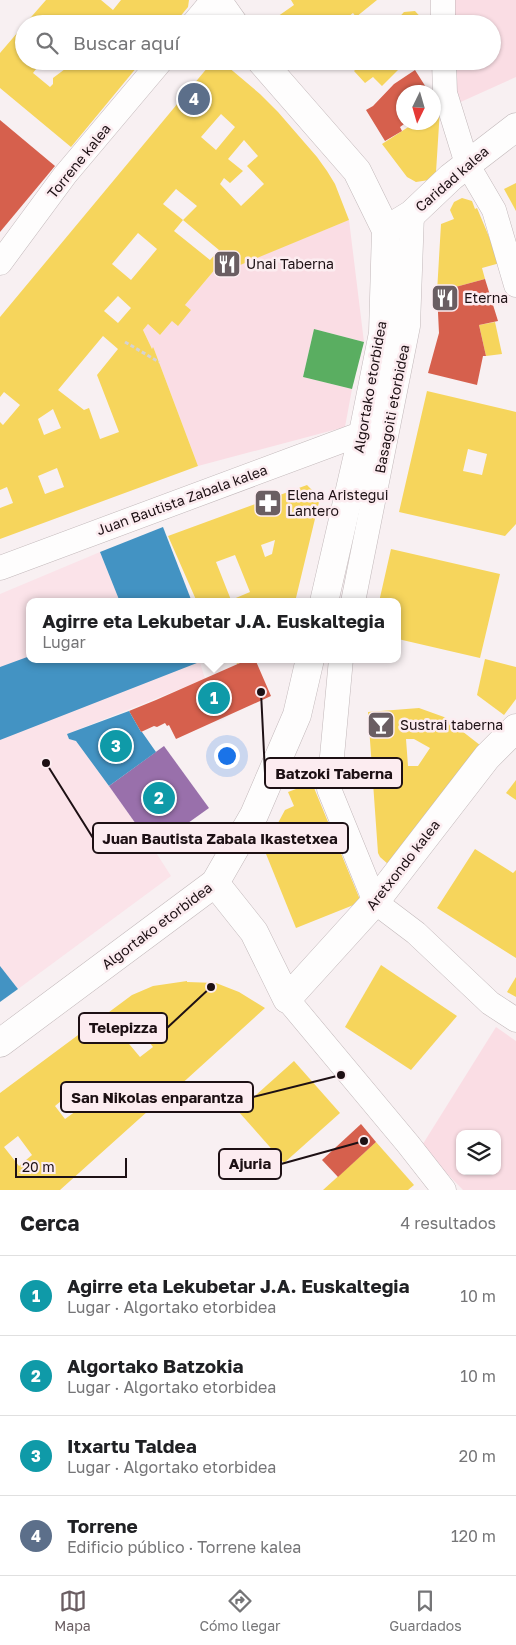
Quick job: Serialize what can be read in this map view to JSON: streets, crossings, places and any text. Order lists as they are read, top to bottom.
{
  "streets": {
    "street": [
      "Torrene kalea",
      "Caridad kalea",
      "Algortako etorbidea",
      "Basagoiti etorbidea",
      "Juan Bautista Zabala kalea",
      "Aretxondo kalea"
    ]
  },
  "crossings": [
    ["Caridad kalea", "Algortako etorbidea"],
    ["Caridad kalea", "Basagoiti etorbidea"],
    ["Algortako etorbidea", "Juan Bautista Zabala kalea"]
  ],
  "places": {
    "restaurant": ["Unai Taberna", "Eterna"],
    "pharmacy": ["Elena Aristegui Lantero"],
    "other": [
      "Batzoki Taberna",
      "Juan Bautista Zabala Ikastetxea",
      "Telepizza",
      "San Nikolas enparantza",
      "Ajuria"
    ],
    "bar": ["Sustrai taberna"]
  },
  "scale_bar": "20 m",
  "north": "bottom",
  "page": {
    "search": "Buscar aquí",
    "pins": [
      "4",
      "1",
      "3",
      "2"
    ],
    "popup": ["Agirre eta Lekubetar J.A. Euskaltegia", "Lugar"],
    "scale": "20 m",
    "heading": ["Cerca", "4 resultados"],
    "list": [
      {
        "mark": "1",
        "name": "Agirre eta Lekubetar J.A. Euskaltegia",
        "note": "Lugar · Algortako etorbidea",
        "value": "10 m"
      },
      {
        "mark": "2",
        "name": "Algortako Batzokia",
        "note": "Lugar · Algortako etorbidea",
        "value": "10 m"
      },
      {
        "mark": "3",
        "name": "Itxartu Taldea",
        "note": "Lugar · Algortako etorbidea",
        "value": "20 m"
      },
      {
        "mark": "4",
        "name": "Torrene",
        "note": "Edificio público · Torrene kalea",
        "value": "120 m"
      }
    ],
    "nav": ["Mapa", "Cómo llegar", "Guardados"]
  }
}
